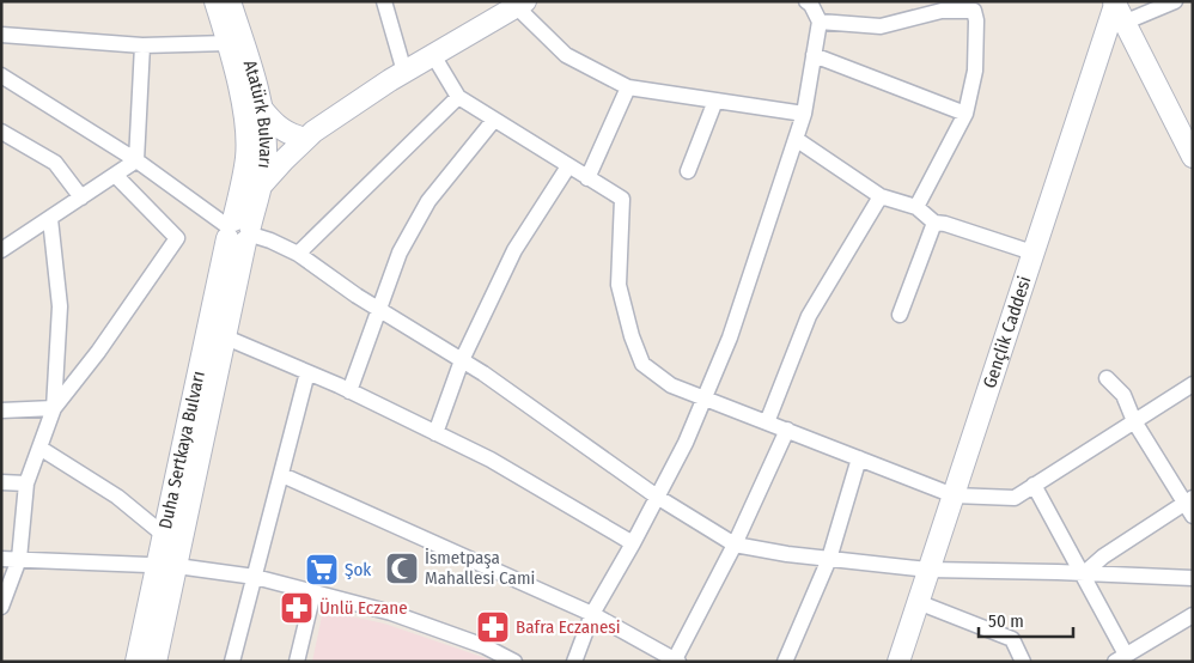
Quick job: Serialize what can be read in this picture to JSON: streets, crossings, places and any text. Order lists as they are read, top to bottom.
{
  "streets": {
    "main road": ["Atatürk Bulvarı", "Gençlik Caddesi", "Duha Sertkaya Bulvarı"]
  },
  "crossings": [
    ["Atatürk Bulvarı", "Duha Sertkaya Bulvarı"]
  ],
  "places": {
    "mosque": ["İsmetpaşa Mahallesi Cami"],
    "supermarket": ["Şok"],
    "pharmacy": ["Ünlü Eczane", "Bafra Eczanesi"]
  },
  "scale_bar": "50 m"
}
